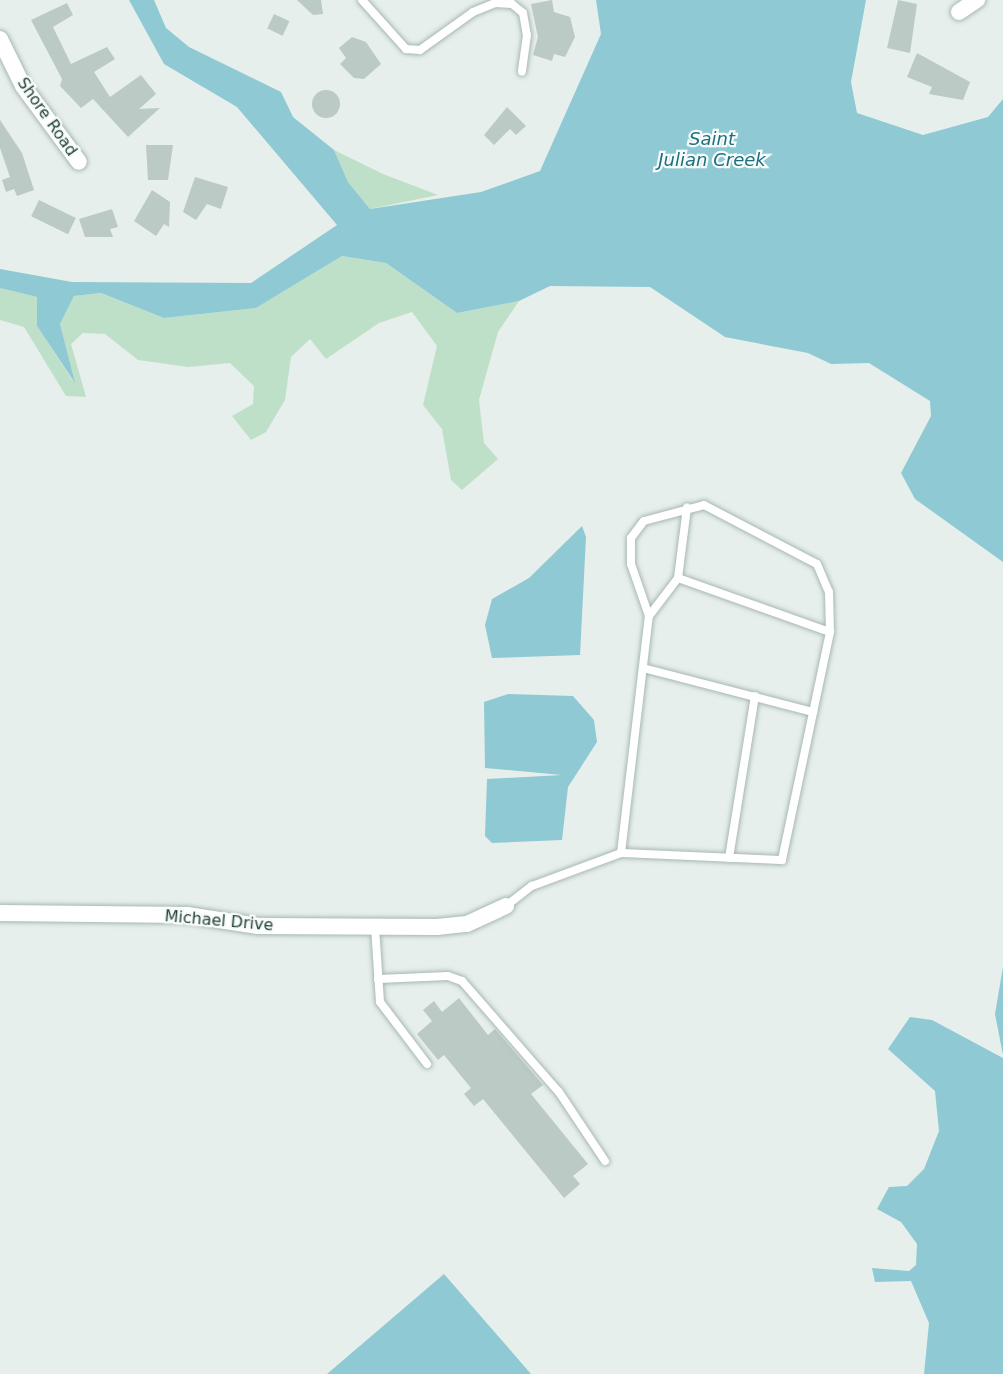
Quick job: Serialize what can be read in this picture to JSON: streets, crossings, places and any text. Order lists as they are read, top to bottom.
{
  "streets": {
    "street": ["Shore Road", "Michael Drive"]
  },
  "water": ["Saint Julian Creek"]
}
